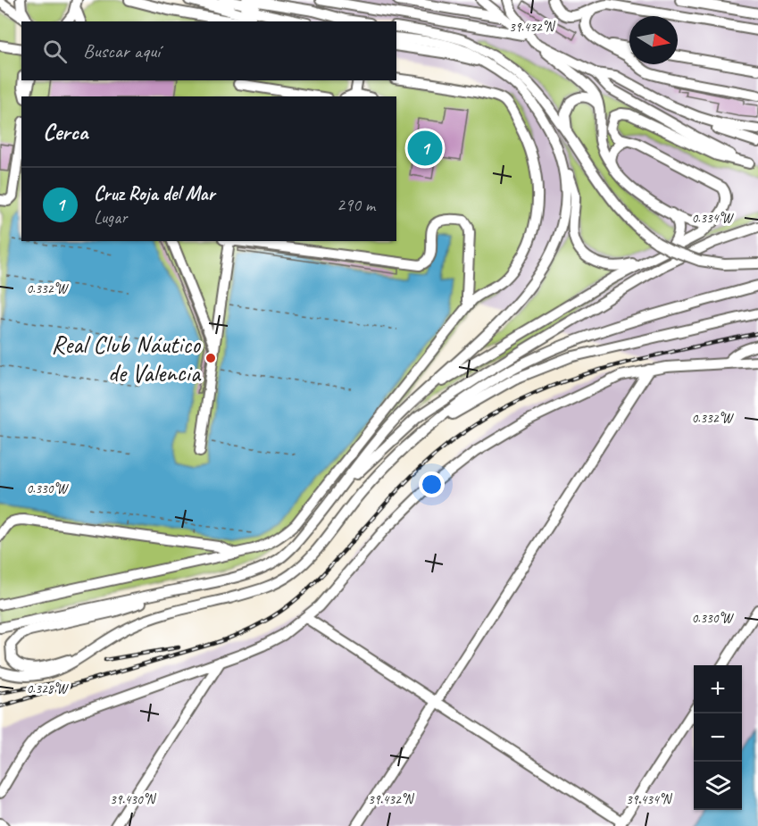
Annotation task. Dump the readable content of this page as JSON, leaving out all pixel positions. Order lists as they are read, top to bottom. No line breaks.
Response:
{"places":["Real Club Náutico de Valencia"],"north":"right","page":{"search":"Buscar aquí","heading":"Cerca","pins":"1","list":[{"mark":"1","name":"Cruz Roja del Mar","note":"Lugar","value":"290 m"}],"map_buttons":["+","−"]},"coordinates":["39.432°N","0.334°W","0.332°W","0.330°W","0.328°W","39.430°N","39.434°N"]}
